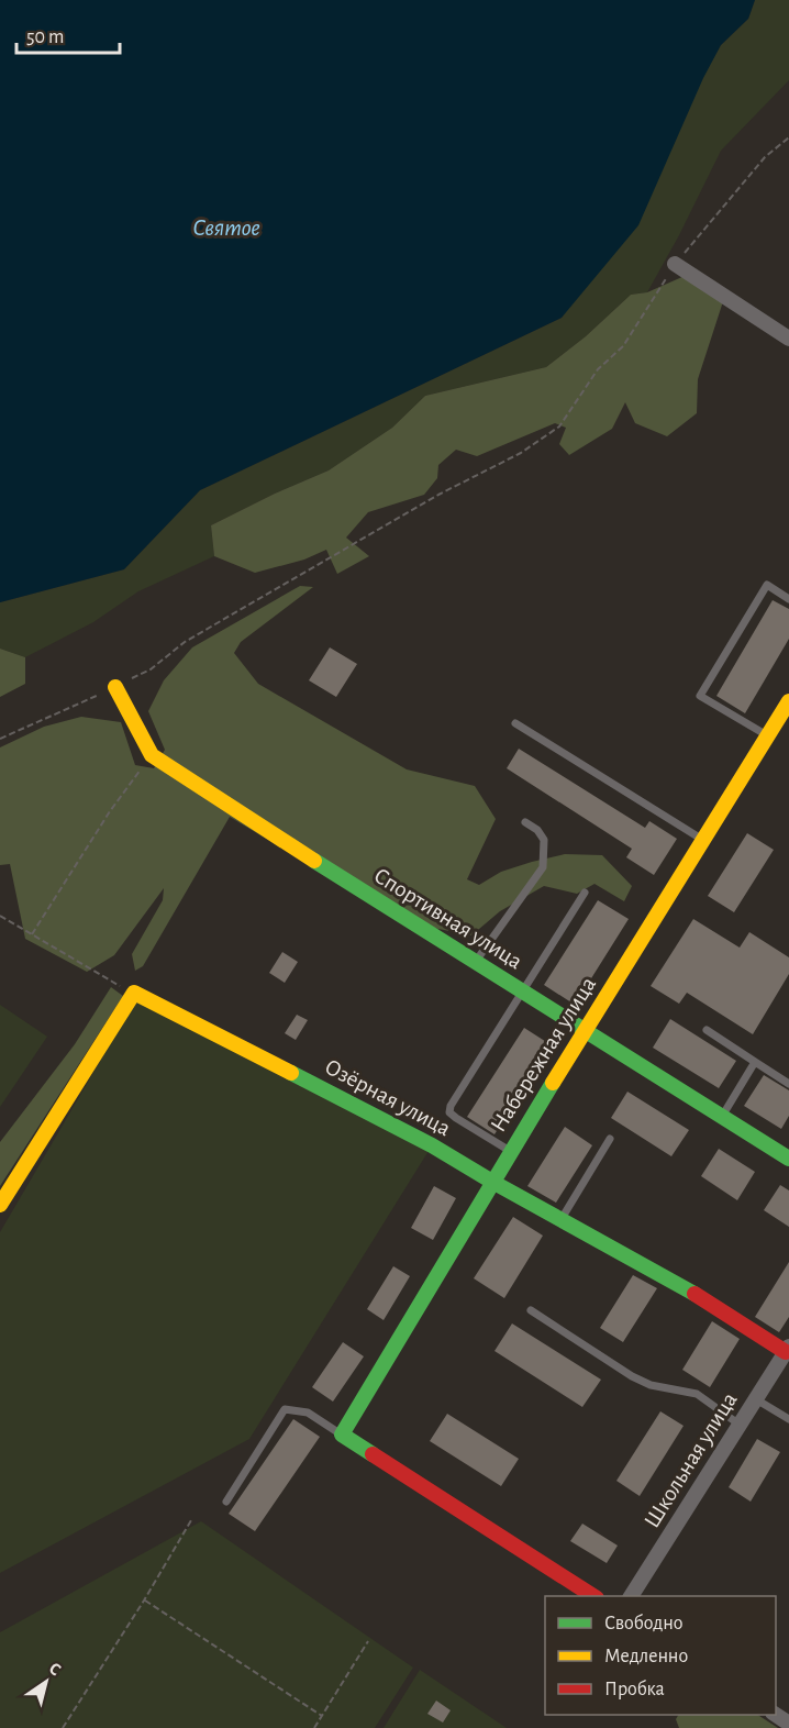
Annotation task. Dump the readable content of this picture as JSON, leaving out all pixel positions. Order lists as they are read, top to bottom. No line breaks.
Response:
{"streets":{"street":["Спортивная улица","Набережная улица","Озёрная улица","Школьная улица"]},"crossings":[["Спортивная улица","Набережная улица"],["Набережная улица","Озёрная улица"],["Озёрная улица","Школьная улица"]],"water":["Святое"],"legend":["Свободно","Медленно","Пробка"],"scale_bar":"50 m","north":"top right"}
